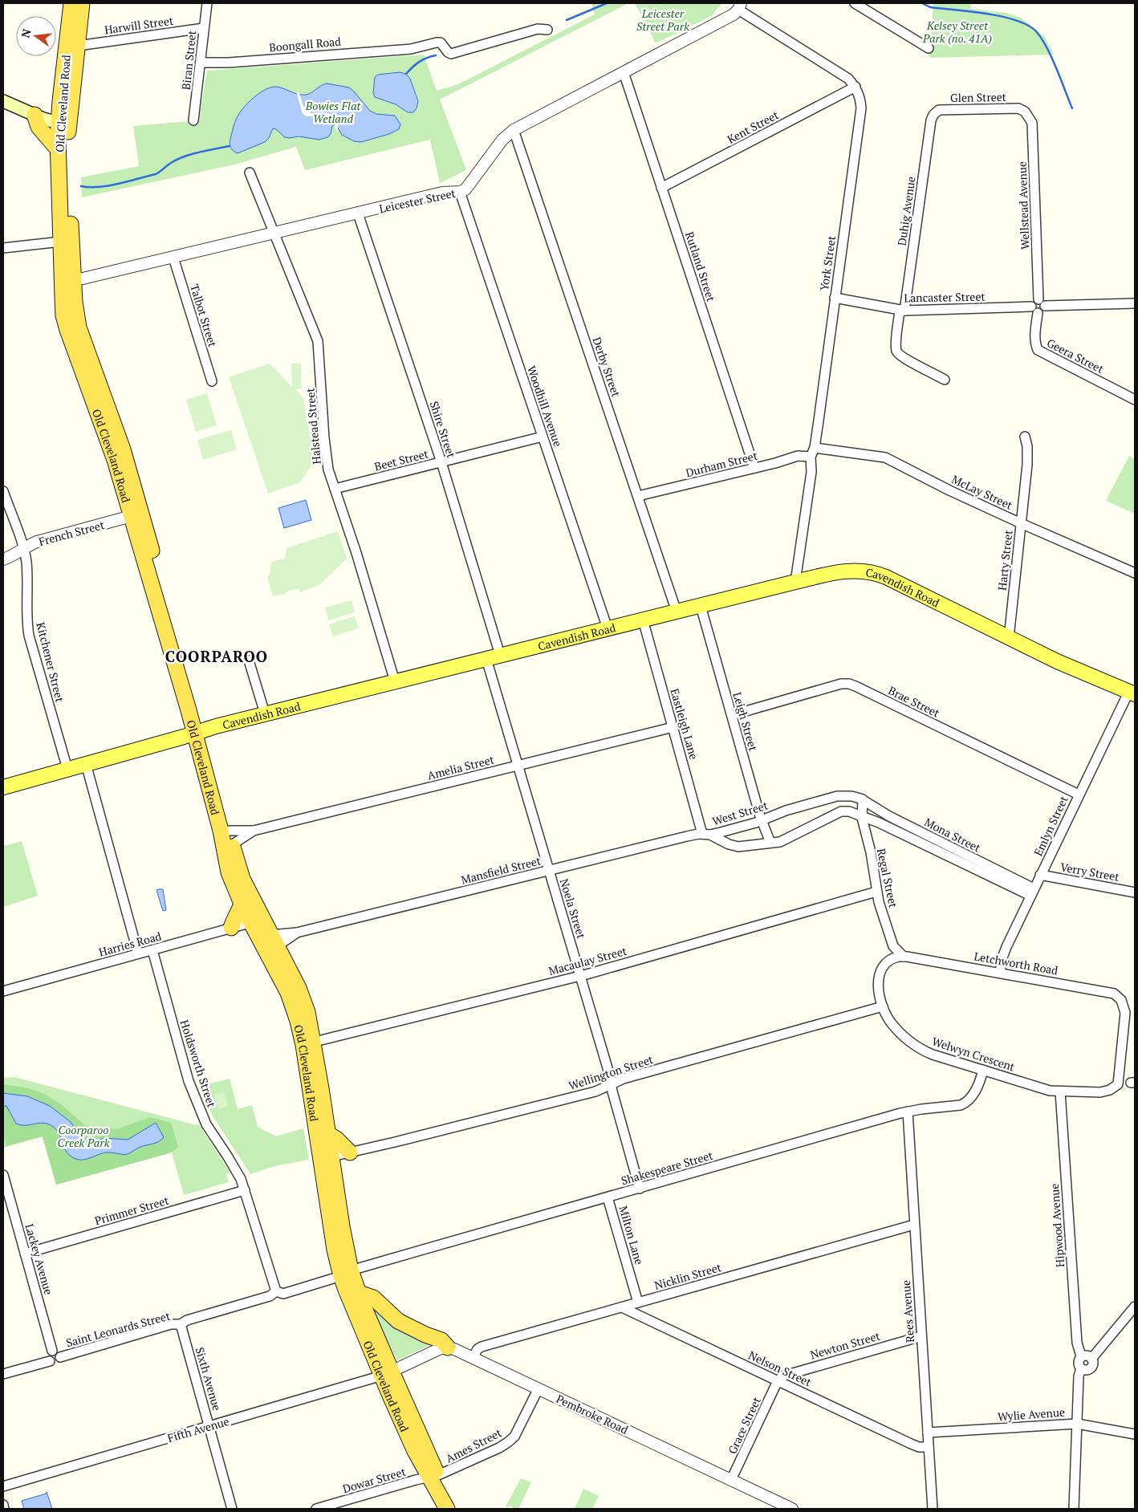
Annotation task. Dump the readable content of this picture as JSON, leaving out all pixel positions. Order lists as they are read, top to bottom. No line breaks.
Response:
{"streets":{"highway":["Old Cleveland Road"],"main road":["Cavendish Road"],"street":["Harwill Street","Boongall Road","Biran Street","Glen Street","Kent Street","Leicester Street","Wellstead Avenue","Duhig Avenue","York Street","Rutland Street","Lancaster Street","Talbot Street","Geera Street","Derby Street","Woodhill Avenue","Halstead Street","Shire Street","Beet Street","Durham Street","McLay Street","French Street","Harty Street","Kitchener Street","Brae Street","Leigh Street","Eastleigh Lane","Amelia Street","West Street","Emlyn Street","Mona Street","Mansfield Street","Verry Street","Regal Street","Noela Street","Harries Road","Macaulay Street","Letchworth Road","Welwyn Crescent","Holdsworth Street","Wellington Street","Shakespeare Street","Primmer Street","Hipwood Avenue","Milton Lane","Lackey Avenue","Nicklin Street","Rees Avenue","Saint Leonards Street","Newton Street","Nelson Street","Sixth Avenue","Pembroke Road","Wylie Avenue","Grace Street","Fifth Avenue","Ames Street","Dowar Street"]},"crossings":[["Harwill Street","Biran Street"],["Harwill Street","Old Cleveland Road"],["Boongall Road","Biran Street"],["Glen Street","Wellstead Avenue"],["Glen Street","Duhig Avenue"],["Old Cleveland Road","Leicester Street"],["Old Cleveland Road","French Street"],["Old Cleveland Road","Cavendish Road"],["Old Cleveland Road","Amelia Street"],["Old Cleveland Road","Mansfield Street"],["Old Cleveland Road","Harries Road"],["Old Cleveland Road","Macaulay Street"],["Old Cleveland Road","Wellington Street"],["Old Cleveland Road","Shakespeare Street"],["Old Cleveland Road","Saint Leonards Street"],["Old Cleveland Road","Fifth Avenue"],["Old Cleveland Road","Ames Street"],["Old Cleveland Road","Dowar Street"],["Kent Street","York Street"],["Kent Street","Rutland Street"],["Leicester Street","Rutland Street"],["Leicester Street","Talbot Street"],["Leicester Street","Derby Street"],["Leicester Street","Woodhill Avenue"],["Leicester Street","Halstead Street"],["Leicester Street","Shire Street"],["Duhig Avenue","Lancaster Street"],["York Street","Lancaster Street"],["York Street","Durham Street"],["York Street","McLay Street"],["York Street","Cavendish Road"],["Rutland Street","Durham Street"],["Lancaster Street","Geera Street"],["Derby Street","Durham Street"],["Derby Street","Cavendish Road"],["Woodhill Avenue","Beet Street"],["Woodhill Avenue","Cavendish Road"],["Halstead Street","Beet Street"],["Halstead Street","Cavendish Road"],["Shire Street","Beet Street"],["Shire Street","Cavendish Road"],["McLay Street","Harty Street"],["French Street","Kitchener Street"],["Harty Street","Cavendish Road"],["Cavendish Road","Kitchener Street"],["Cavendish Road","Leigh Street"],["Cavendish Road","Eastleigh Lane"],["Cavendish Road","Emlyn Street"],["Cavendish Road","Noela Street"],["Brae Street","Leigh Street"],["Brae Street","Emlyn Street"],["Leigh Street","West Street"],["Eastleigh Lane","Amelia Street"],["Eastleigh Lane","West Street"],["Eastleigh Lane","Mansfield Street"],["Amelia Street","Noela Street"],["West Street","Mona Street"],["West Street","Mansfield Street"],["West Street","Regal Street"],["Emlyn Street","Mona Street"],["Emlyn Street","Verry Street"],["Emlyn Street","Letchworth Road"],["Mona Street","Regal Street"],["Mansfield Street","Noela Street"],["Regal Street","Macaulay Street"],["Regal Street","Letchworth Road"],["Regal Street","Welwyn Crescent"],["Noela Street","Macaulay Street"],["Noela Street","Wellington Street"],["Noela Street","Shakespeare Street"],["Harries Road","Holdsworth Street"],["Letchworth Road","Welwyn Crescent"],["Welwyn Crescent","Wellington Street"],["Welwyn Crescent","Shakespeare Street"],["Welwyn Crescent","Hipwood Avenue"],["Holdsworth Street","Primmer Street"],["Holdsworth Street","Saint Leonards Street"],["Shakespeare Street","Milton Lane"],["Shakespeare Street","Rees Avenue"],["Shakespeare Street","Saint Leonards Street"],["Primmer Street","Lackey Avenue"],["Milton Lane","Nicklin Street"],["Lackey Avenue","Saint Leonards Street"],["Nicklin Street","Rees Avenue"],["Nicklin Street","Nelson Street"],["Nicklin Street","Pembroke Road"],["Rees Avenue","Newton Street"],["Rees Avenue","Nelson Street"],["Rees Avenue","Wylie Avenue"],["Saint Leonards Street","Sixth Avenue"],["Newton Street","Nelson Street"],["Newton Street","Grace Street"],["Nelson Street","Grace Street"],["Sixth Avenue","Fifth Avenue"],["Pembroke Road","Grace Street"],["Pembroke Road","Ames Street"],["Ames Street","Dowar Street"]],"districts":["COORPAROO"],"parks":["Leicester Street Park","Kelsey Street Park (no. 41A)","Bowies Flat Wetland","Coorparoo Creek Park"],"north":"left"}
